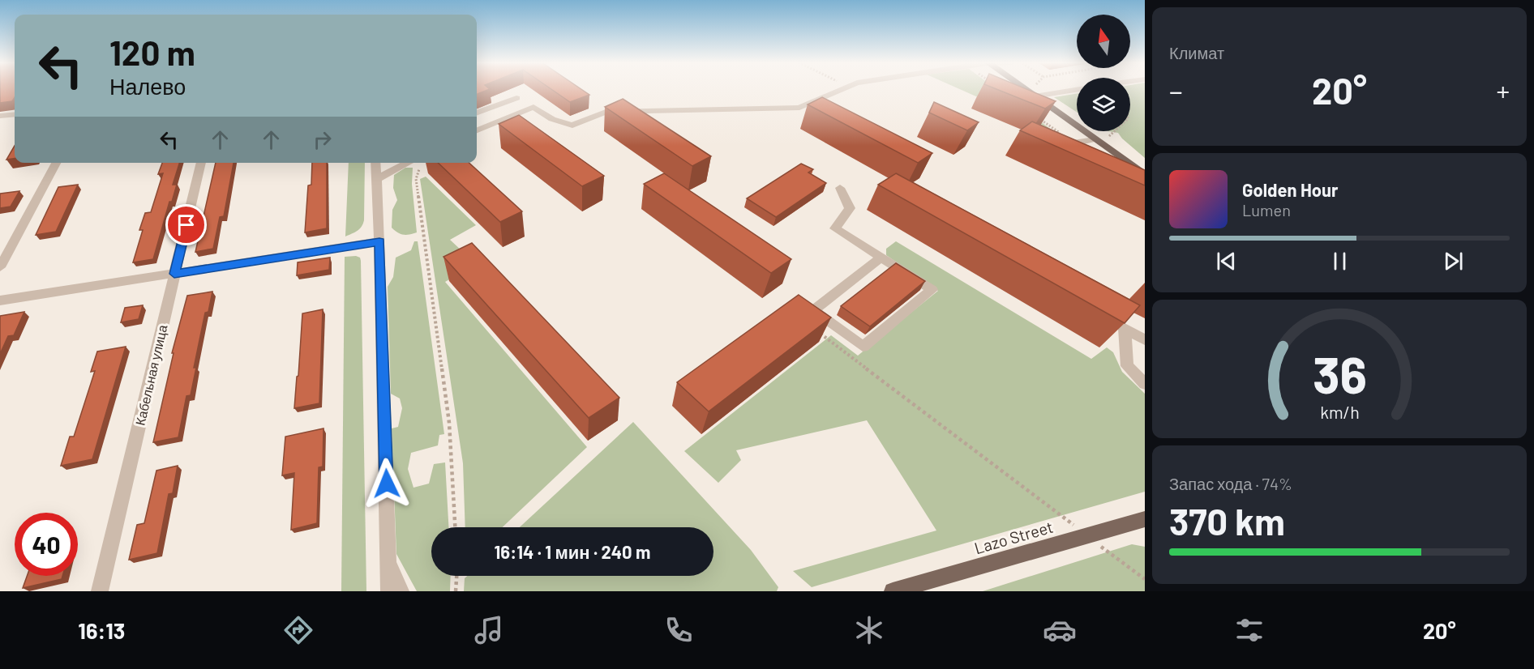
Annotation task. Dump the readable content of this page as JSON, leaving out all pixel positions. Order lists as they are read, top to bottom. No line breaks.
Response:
{"streets":{"main road":["Lazo Street"],"street":["Кабельная улица"]},"north":"top","page":{"tile":["Климат",["Запас хода · 74%","370 km"]],"turn":["120 m","Налево"],"heat":["−","20°","+"],"song":["Golden Hour","Lumen"],"limit":"40","trip":"16:14 · 1 мин · 240 m","tabs":["16:13","20°"],"gauge":["36","km/h"]}}
